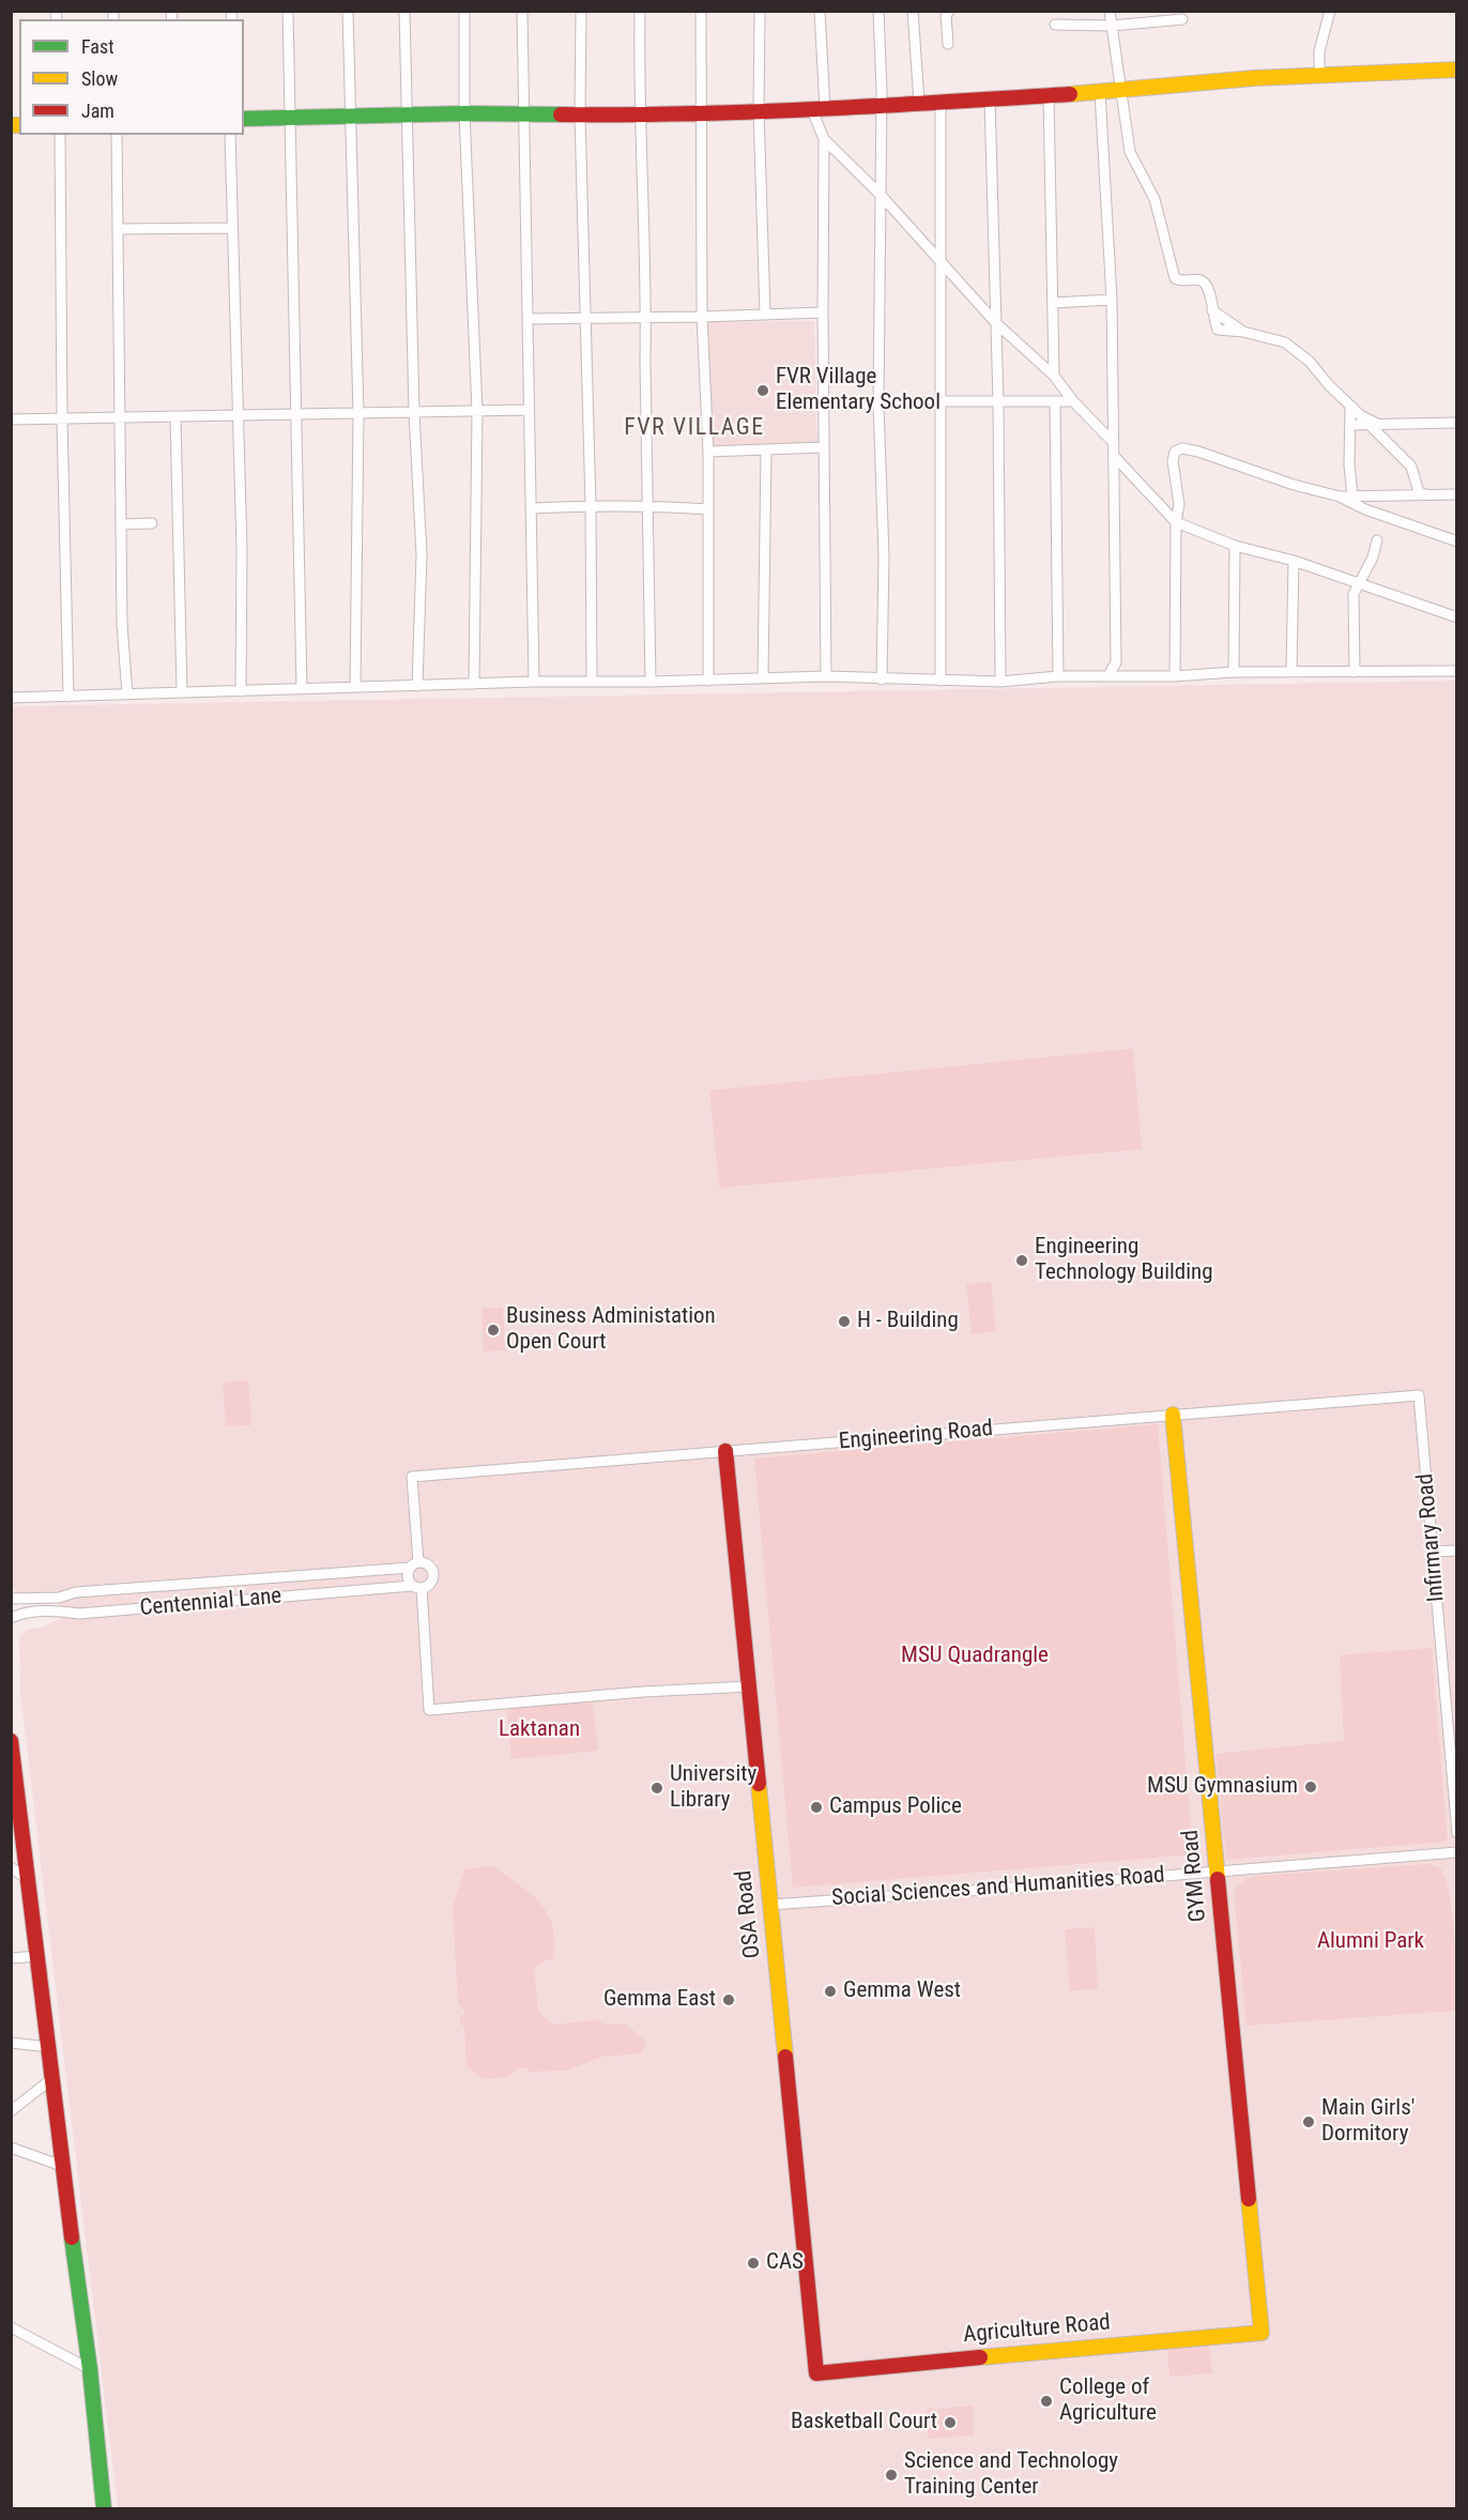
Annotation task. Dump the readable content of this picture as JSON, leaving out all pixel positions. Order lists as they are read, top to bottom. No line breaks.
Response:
{"streets":{"street":["Engineering Road","Infirmary Road","Centennial Lane","GYM Road","Social Sciences and Humanities Road","OSA Road","Agriculture Road"]},"crossings":[["Engineering Road","Infirmary Road"],["Engineering Road","Centennial Lane"],["Engineering Road","GYM Road"],["Engineering Road","OSA Road"],["GYM Road","Social Sciences and Humanities Road"],["GYM Road","Agriculture Road"],["Social Sciences and Humanities Road","OSA Road"],["OSA Road","Agriculture Road"]],"districts":["FVR VILLAGE"],"parks":["MSU Quadrangle","Laktanan","Alumni Park"],"places":["FVR Village Elementary School","Engineering Technology Building","H - Building","Business Administation Open Court","MSU Gymnasium","University Library","Campus Police","Gemma West","Gemma East","Main Girls' Dormitory","CAS","College of Agriculture","Basketball Court","Science and Technology Training Center"],"legend":["Fast","Slow","Jam"]}
